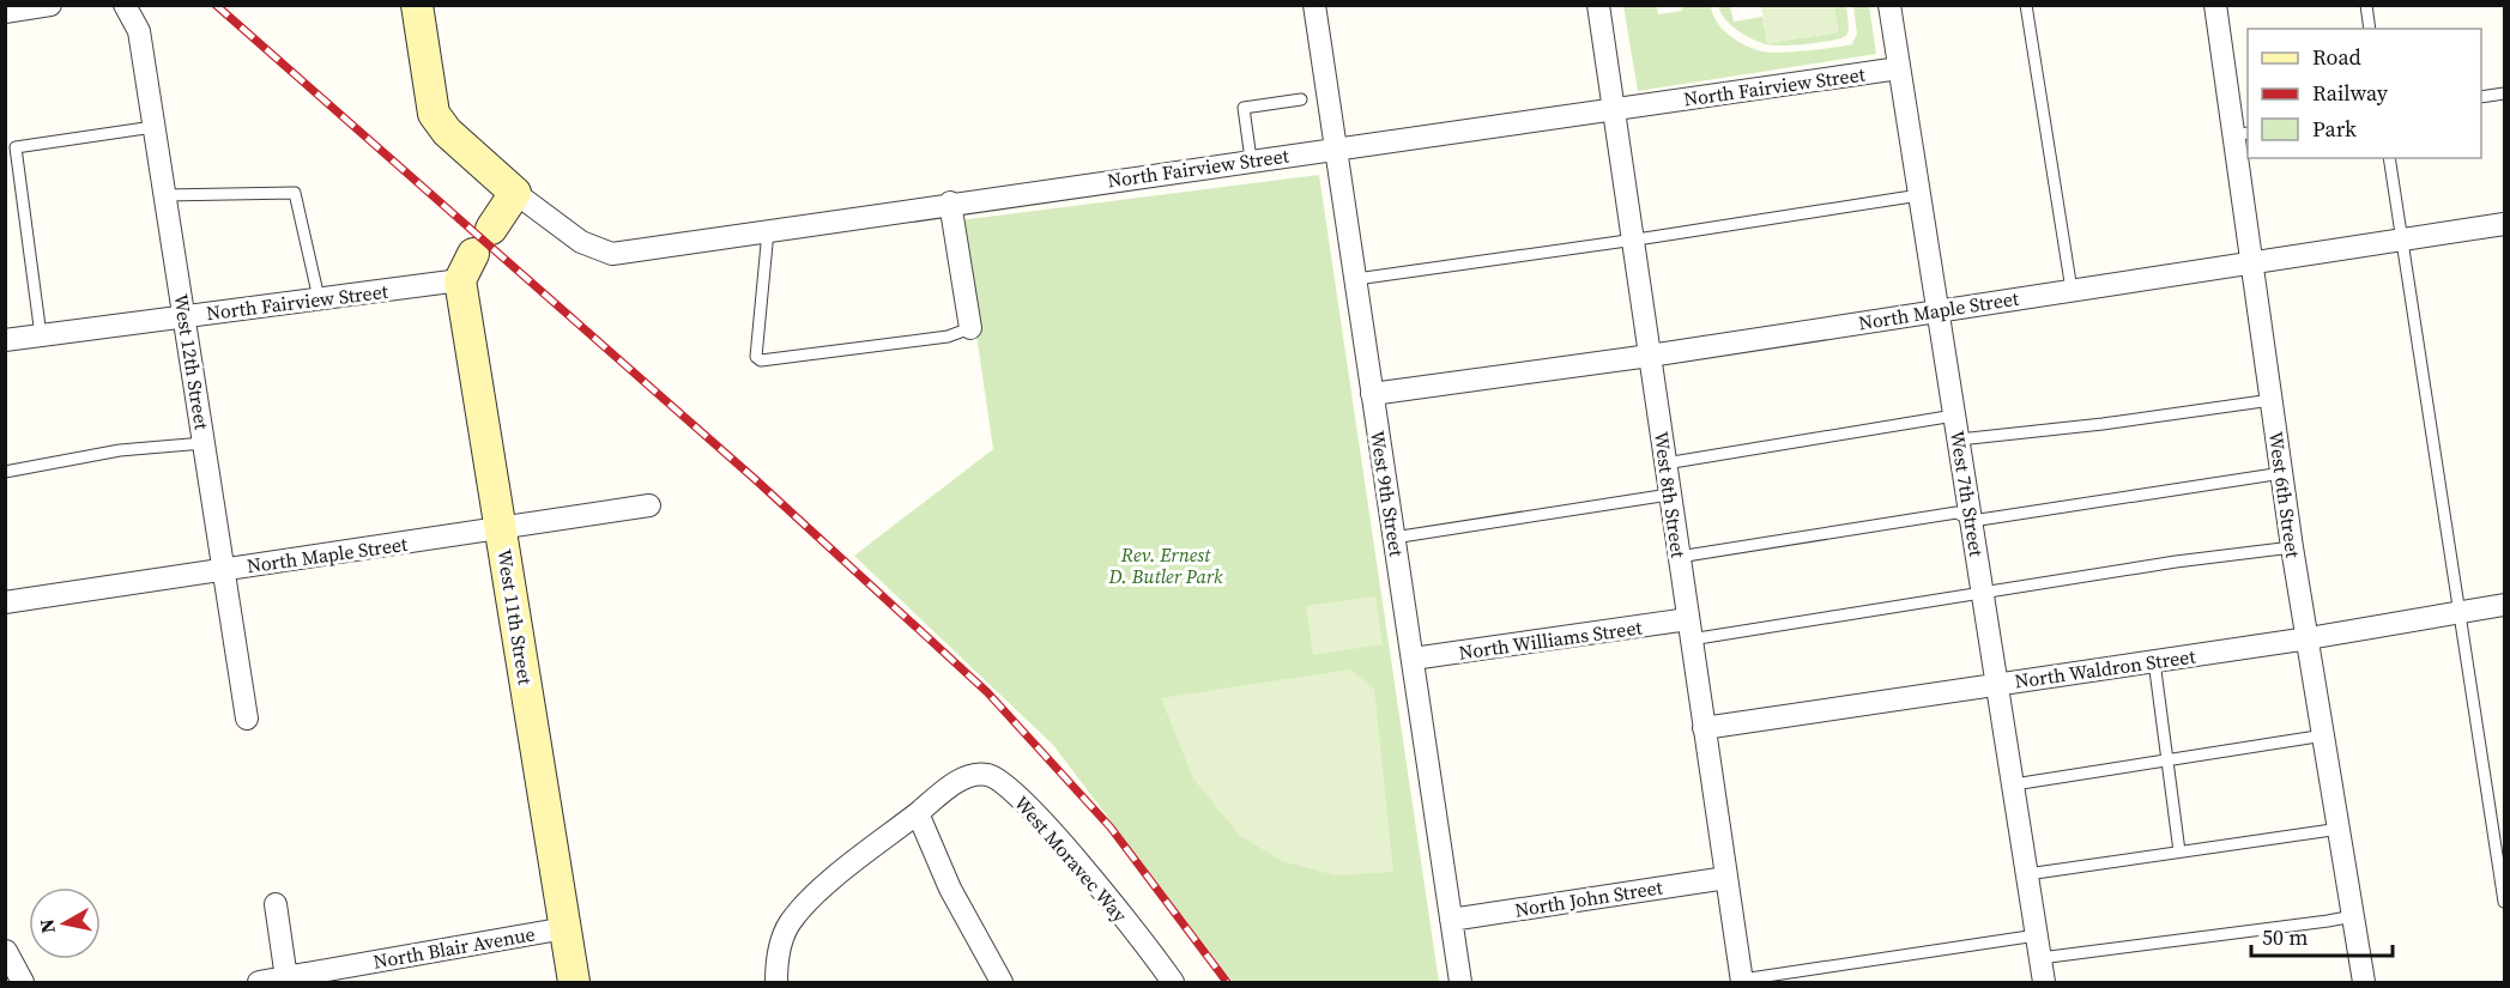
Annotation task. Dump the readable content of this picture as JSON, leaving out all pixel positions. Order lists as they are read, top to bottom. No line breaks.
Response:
{"streets":{"street":["North Fairview Street","North Maple Street","West 12th Street","West 9th Street","West 7th Street","West 8th Street","West 6th Street","West 11th Street","North Williams Street","North Waldron Street","West Moravec Way","North John Street","North Blair Avenue"]},"crossings":[["North Fairview Street","West 12th Street"],["North Fairview Street","West 9th Street"],["North Fairview Street","West 7th Street"],["North Fairview Street","West 8th Street"],["North Fairview Street","West 11th Street"],["North Maple Street","West 12th Street"],["North Maple Street","West 9th Street"],["North Maple Street","West 7th Street"],["North Maple Street","West 8th Street"],["North Maple Street","West 6th Street"],["North Maple Street","West 11th Street"],["West 9th Street","North Williams Street"],["West 9th Street","North John Street"],["West 7th Street","North Waldron Street"],["West 8th Street","North Williams Street"],["West 8th Street","North Waldron Street"],["West 8th Street","North John Street"],["West 6th Street","North Waldron Street"],["West 11th Street","North Blair Avenue"]],"parks":["Rev. Ernest D. Butler Park"],"legend":["Road","Railway","Park"],"scale_bar":"50 m","north":"left"}
